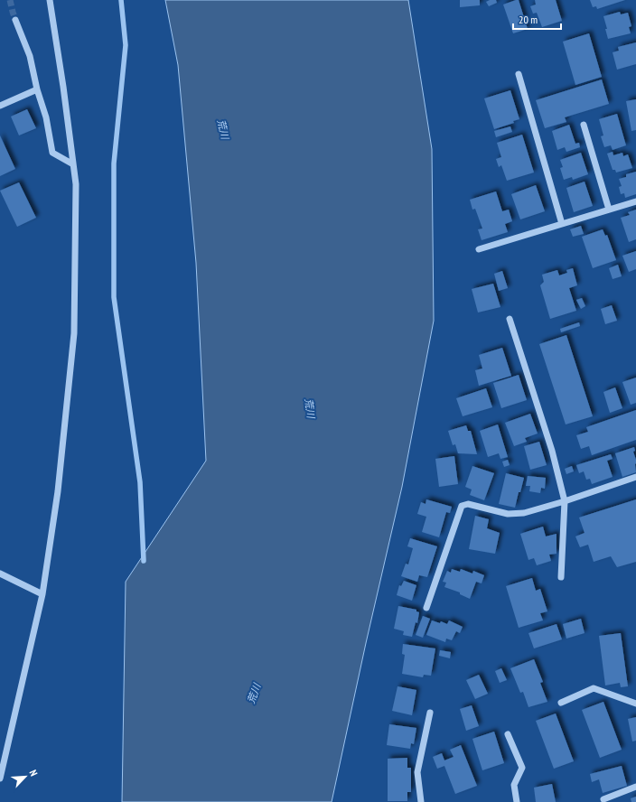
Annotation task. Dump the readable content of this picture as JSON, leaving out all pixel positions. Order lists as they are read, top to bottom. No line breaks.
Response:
{"water":["荒川"],"scale_bar":"20 m","north":"top right"}
